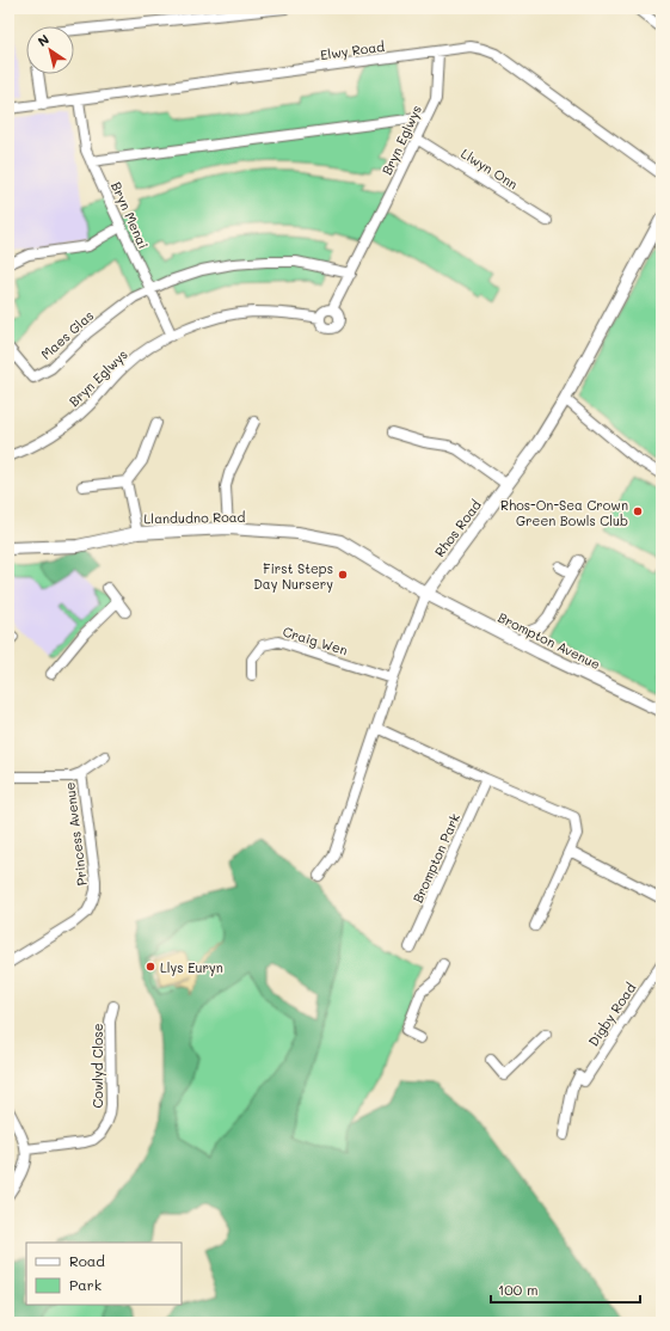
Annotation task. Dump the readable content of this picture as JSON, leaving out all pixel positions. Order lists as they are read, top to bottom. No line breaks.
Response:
{"streets":{"main road":["Llandudno Road","Rhos Road","Brompton Avenue"],"street":["Elwy Road","Bryn Eglwys","Llwyn Onn","Bryn Menai","Maes Glas","Craig Wen","Princess Avenue","Brompton Park","Digby Road","Cowlyd Close"]},"crossings":[["Elwy Road","Bryn Eglwys"],["Elwy Road","Bryn Menai"],["Bryn Eglwys","Llwyn Onn"],["Bryn Eglwys","Bryn Menai"],["Bryn Menai","Maes Glas"],["Llandudno Road","Rhos Road"],["Llandudno Road","Brompton Avenue"],["Rhos Road","Craig Wen"],["Rhos Road","Brompton Avenue"]],"places":["Rhos-On-Sea Crown Green Bowls Club","First Steps Day Nursery","Llys Euryn"],"legend":["Road","Park"],"scale_bar":"100 m","north":"top left"}
